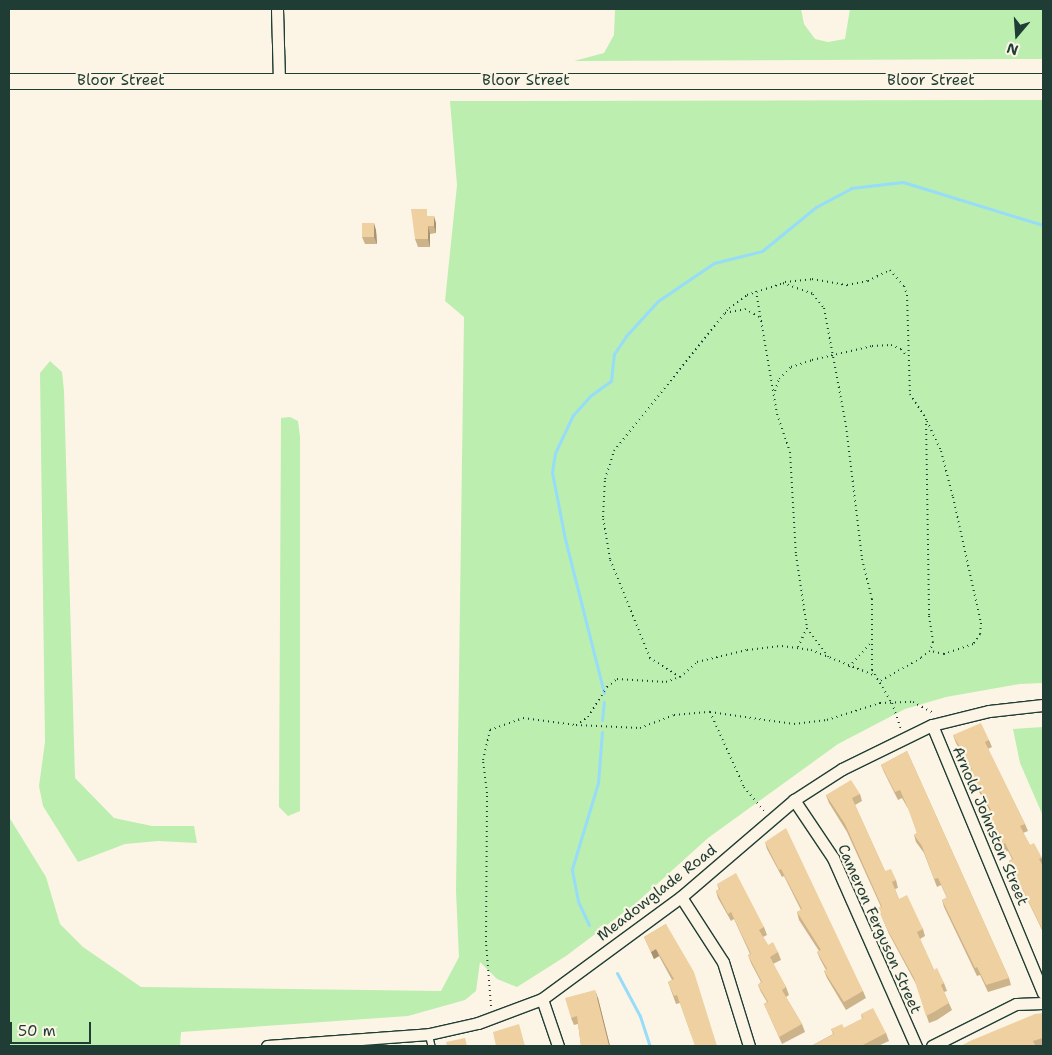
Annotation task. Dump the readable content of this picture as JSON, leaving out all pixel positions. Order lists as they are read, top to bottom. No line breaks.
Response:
{"streets":{"main road":["Bloor Street"],"street":["Arnold Johnston Street","Meadowglade Road","Cameron Ferguson Street"]},"crossings":[["Arnold Johnston Street","Meadowglade Road"],["Meadowglade Road","Cameron Ferguson Street"]],"scale_bar":"50 m","north":"bottom"}
